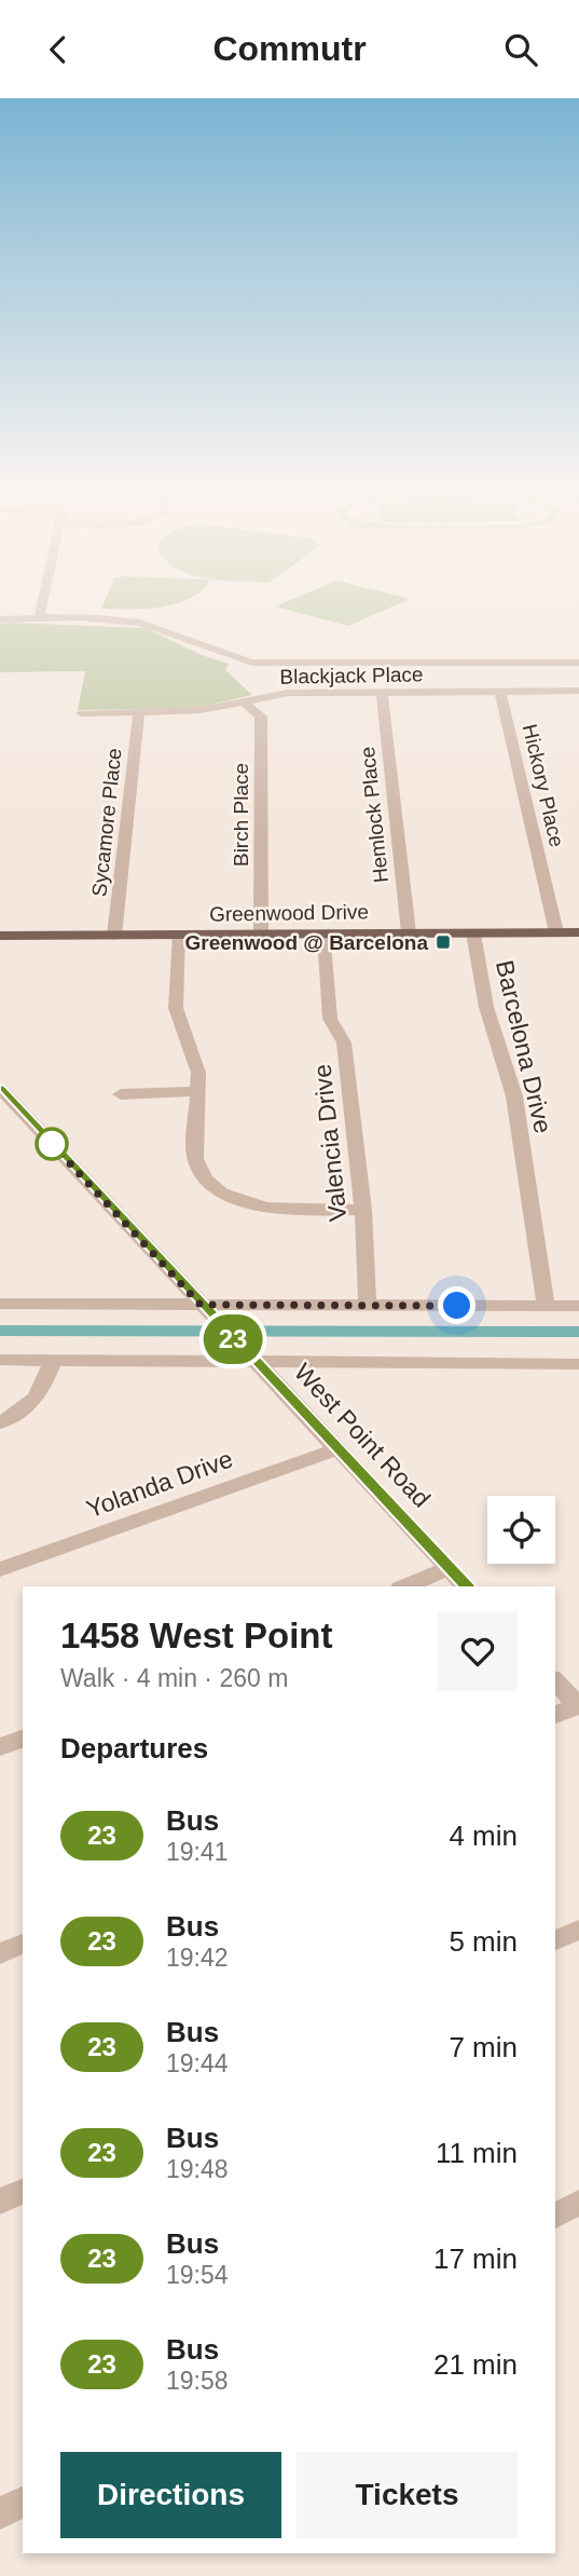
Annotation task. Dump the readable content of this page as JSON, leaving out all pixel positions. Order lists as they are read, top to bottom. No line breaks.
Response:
{"streets":{"main road":["Greenwood Drive"],"street":["Blackjack Place","Hickory Place","Birch Place","Hemlock Place","Sycamore Place","Barcelona Drive","Valencia Drive","West Point Road","Yolanda Drive"]},"crossings":[["Blackjack Place","Hickory Place"],["Blackjack Place","Birch Place"],["Blackjack Place","Hemlock Place"],["Blackjack Place","Sycamore Place"],["Hickory Place","Greenwood Drive"],["Birch Place","Greenwood Drive"],["Hemlock Place","Greenwood Drive"],["Sycamore Place","Greenwood Drive"],["Greenwood Drive","Barcelona Drive"],["Greenwood Drive","Valencia Drive"],["West Point Road","Yolanda Drive"]],"places":{"transit":["Greenwood @ Barcelona"]},"lines":["bus line 23"],"page":{"header":"Commutr","on_map":"23","heading":[["1458 West Point","Walk · 4 min · 260 m"],"Departures"],"list":[{"mark":"23","name":"Bus","note":"19:41","value":"4 min"},{"mark":"23","name":"Bus","note":"19:42","value":"5 min"},{"mark":"23","name":"Bus","note":"19:44","value":"7 min"},{"mark":"23","name":"Bus","note":"19:48","value":"11 min"},{"mark":"23","name":"Bus","note":"19:54","value":"17 min"},{"mark":"23","name":"Bus","note":"19:58","value":"21 min"}],"buttons":["Directions","Tickets"]}}
